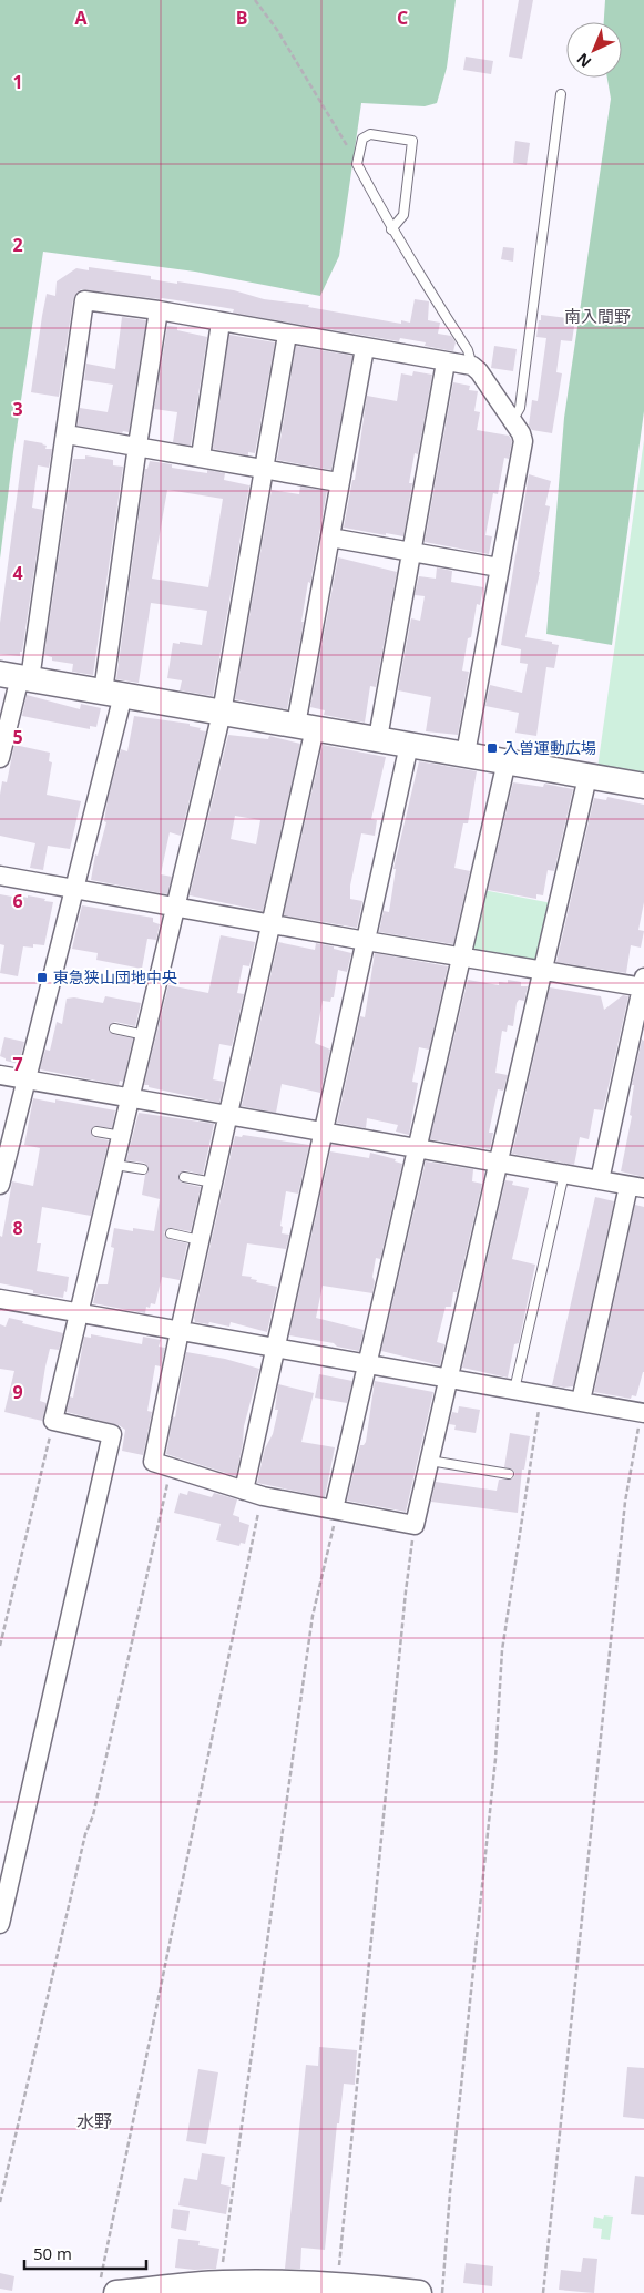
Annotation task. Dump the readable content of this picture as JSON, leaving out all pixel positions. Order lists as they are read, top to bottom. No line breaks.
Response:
{"districts":["南入間野","水野"],"places":{"transit":["入曽運動広場","東急狭山団地中央"]},"scale_bar":"50 m","north":"bottom left","grid":{"columns":["A","B","C"],"rows":["1","2","3","4","5","6","7","8","9"]}}
